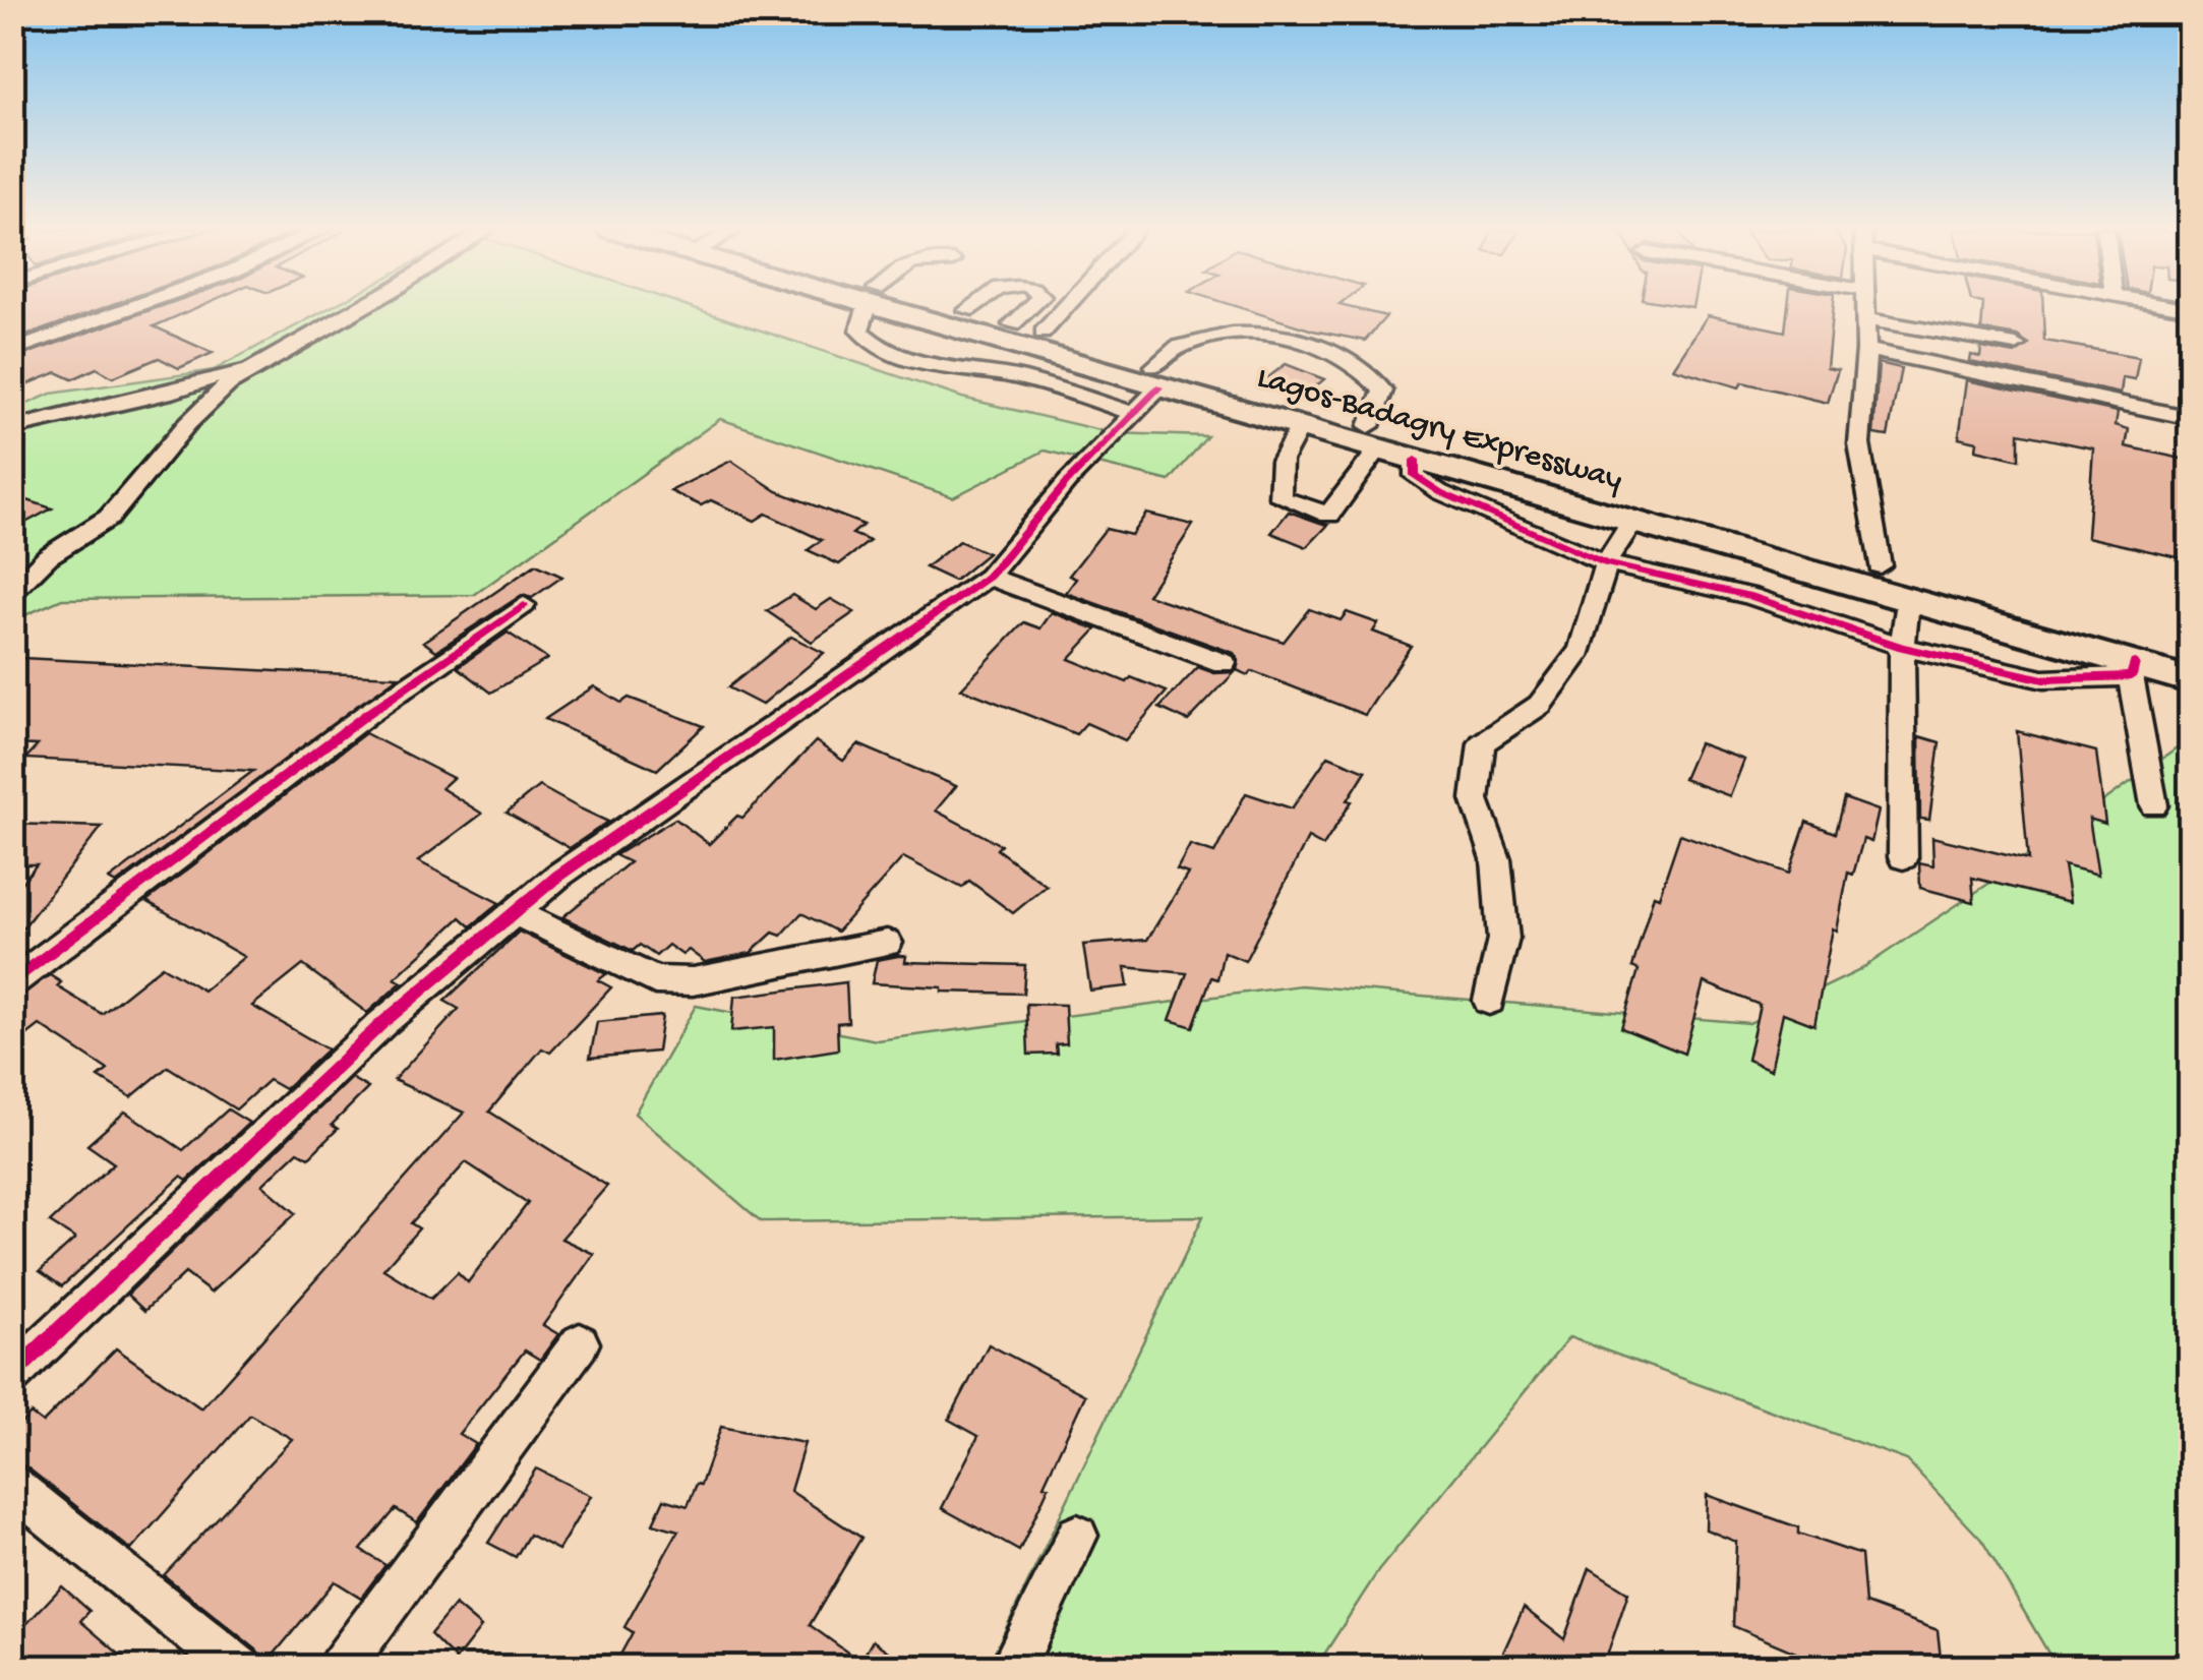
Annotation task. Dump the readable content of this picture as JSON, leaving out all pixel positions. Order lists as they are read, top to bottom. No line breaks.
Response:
{"streets":{"highway":["Lagos-Badagry Expressway"]}}
